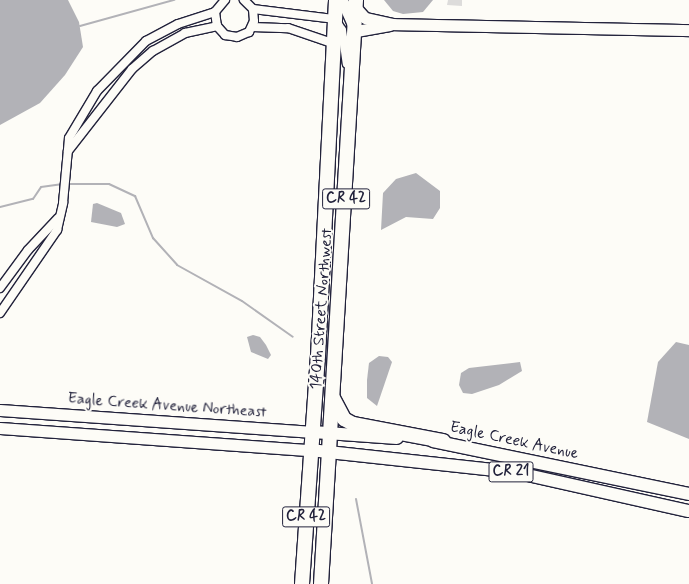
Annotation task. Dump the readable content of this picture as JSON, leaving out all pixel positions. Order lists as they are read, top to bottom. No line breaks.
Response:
{"streets":{"highway":["CR 42","140th Street Northwest"],"main road":["Eagle Creek Avenue Northeast","Eagle Creek Avenue","CR 21"]},"crossings":[["CR 42","140th Street Northwest"],["CR 42","Eagle Creek Avenue Northeast"],["CR 42","Eagle Creek Avenue"],["140th Street Northwest","Eagle Creek Avenue Northeast"],["140th Street Northwest","Eagle Creek Avenue"],["Eagle Creek Avenue Northeast","Eagle Creek Avenue"]]}
